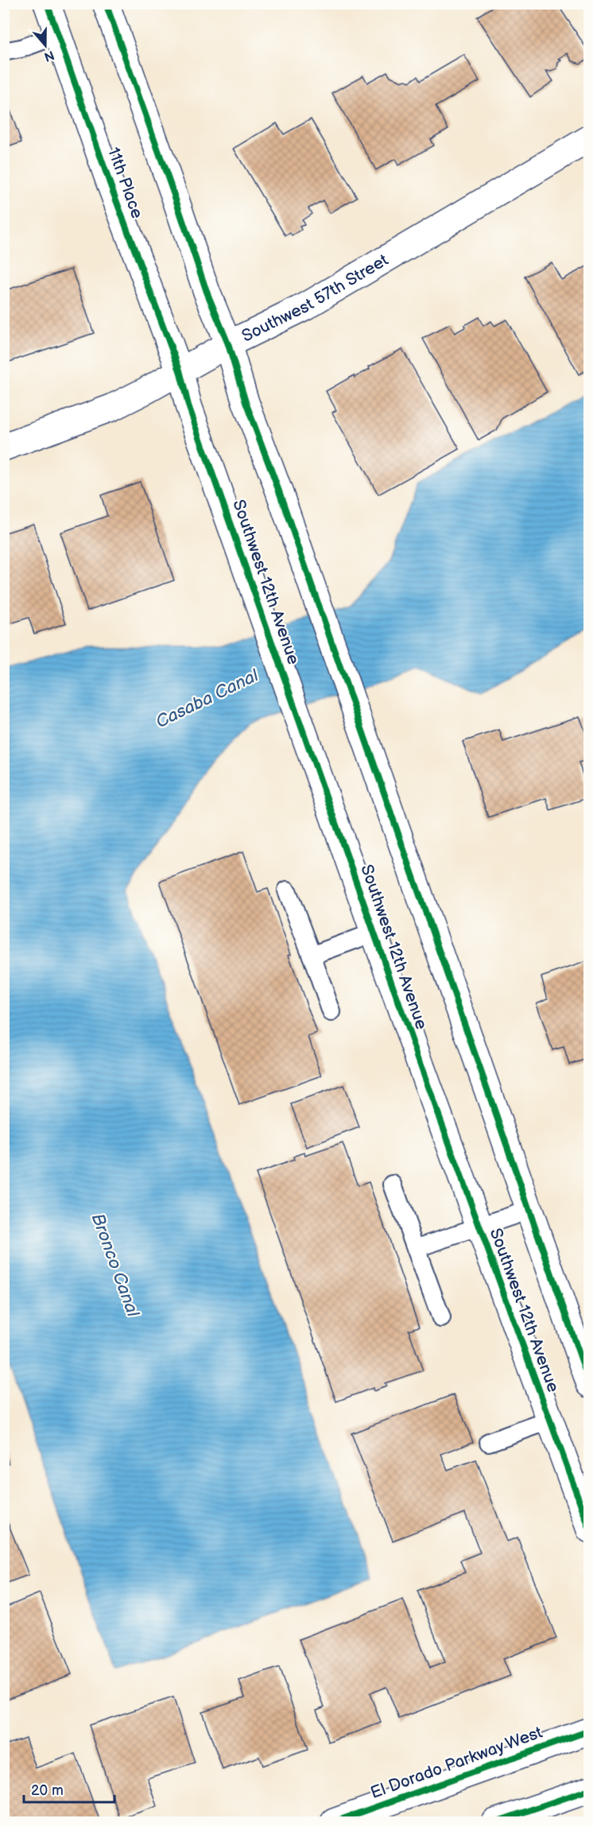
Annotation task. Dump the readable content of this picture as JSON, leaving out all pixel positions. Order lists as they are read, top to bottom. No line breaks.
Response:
{"streets":{"street":["11th Place","Southwest 57th Street","Southwest 12th Avenue","El Dorado Parkway West"]},"crossings":[["11th Place","Southwest 57th Street"],["11th Place","Southwest 12th Avenue"],["Southwest 57th Street","Southwest 12th Avenue"]],"water":["Casaba Canal","Bronco Canal"],"scale_bar":"20 m","north":"bottom"}
